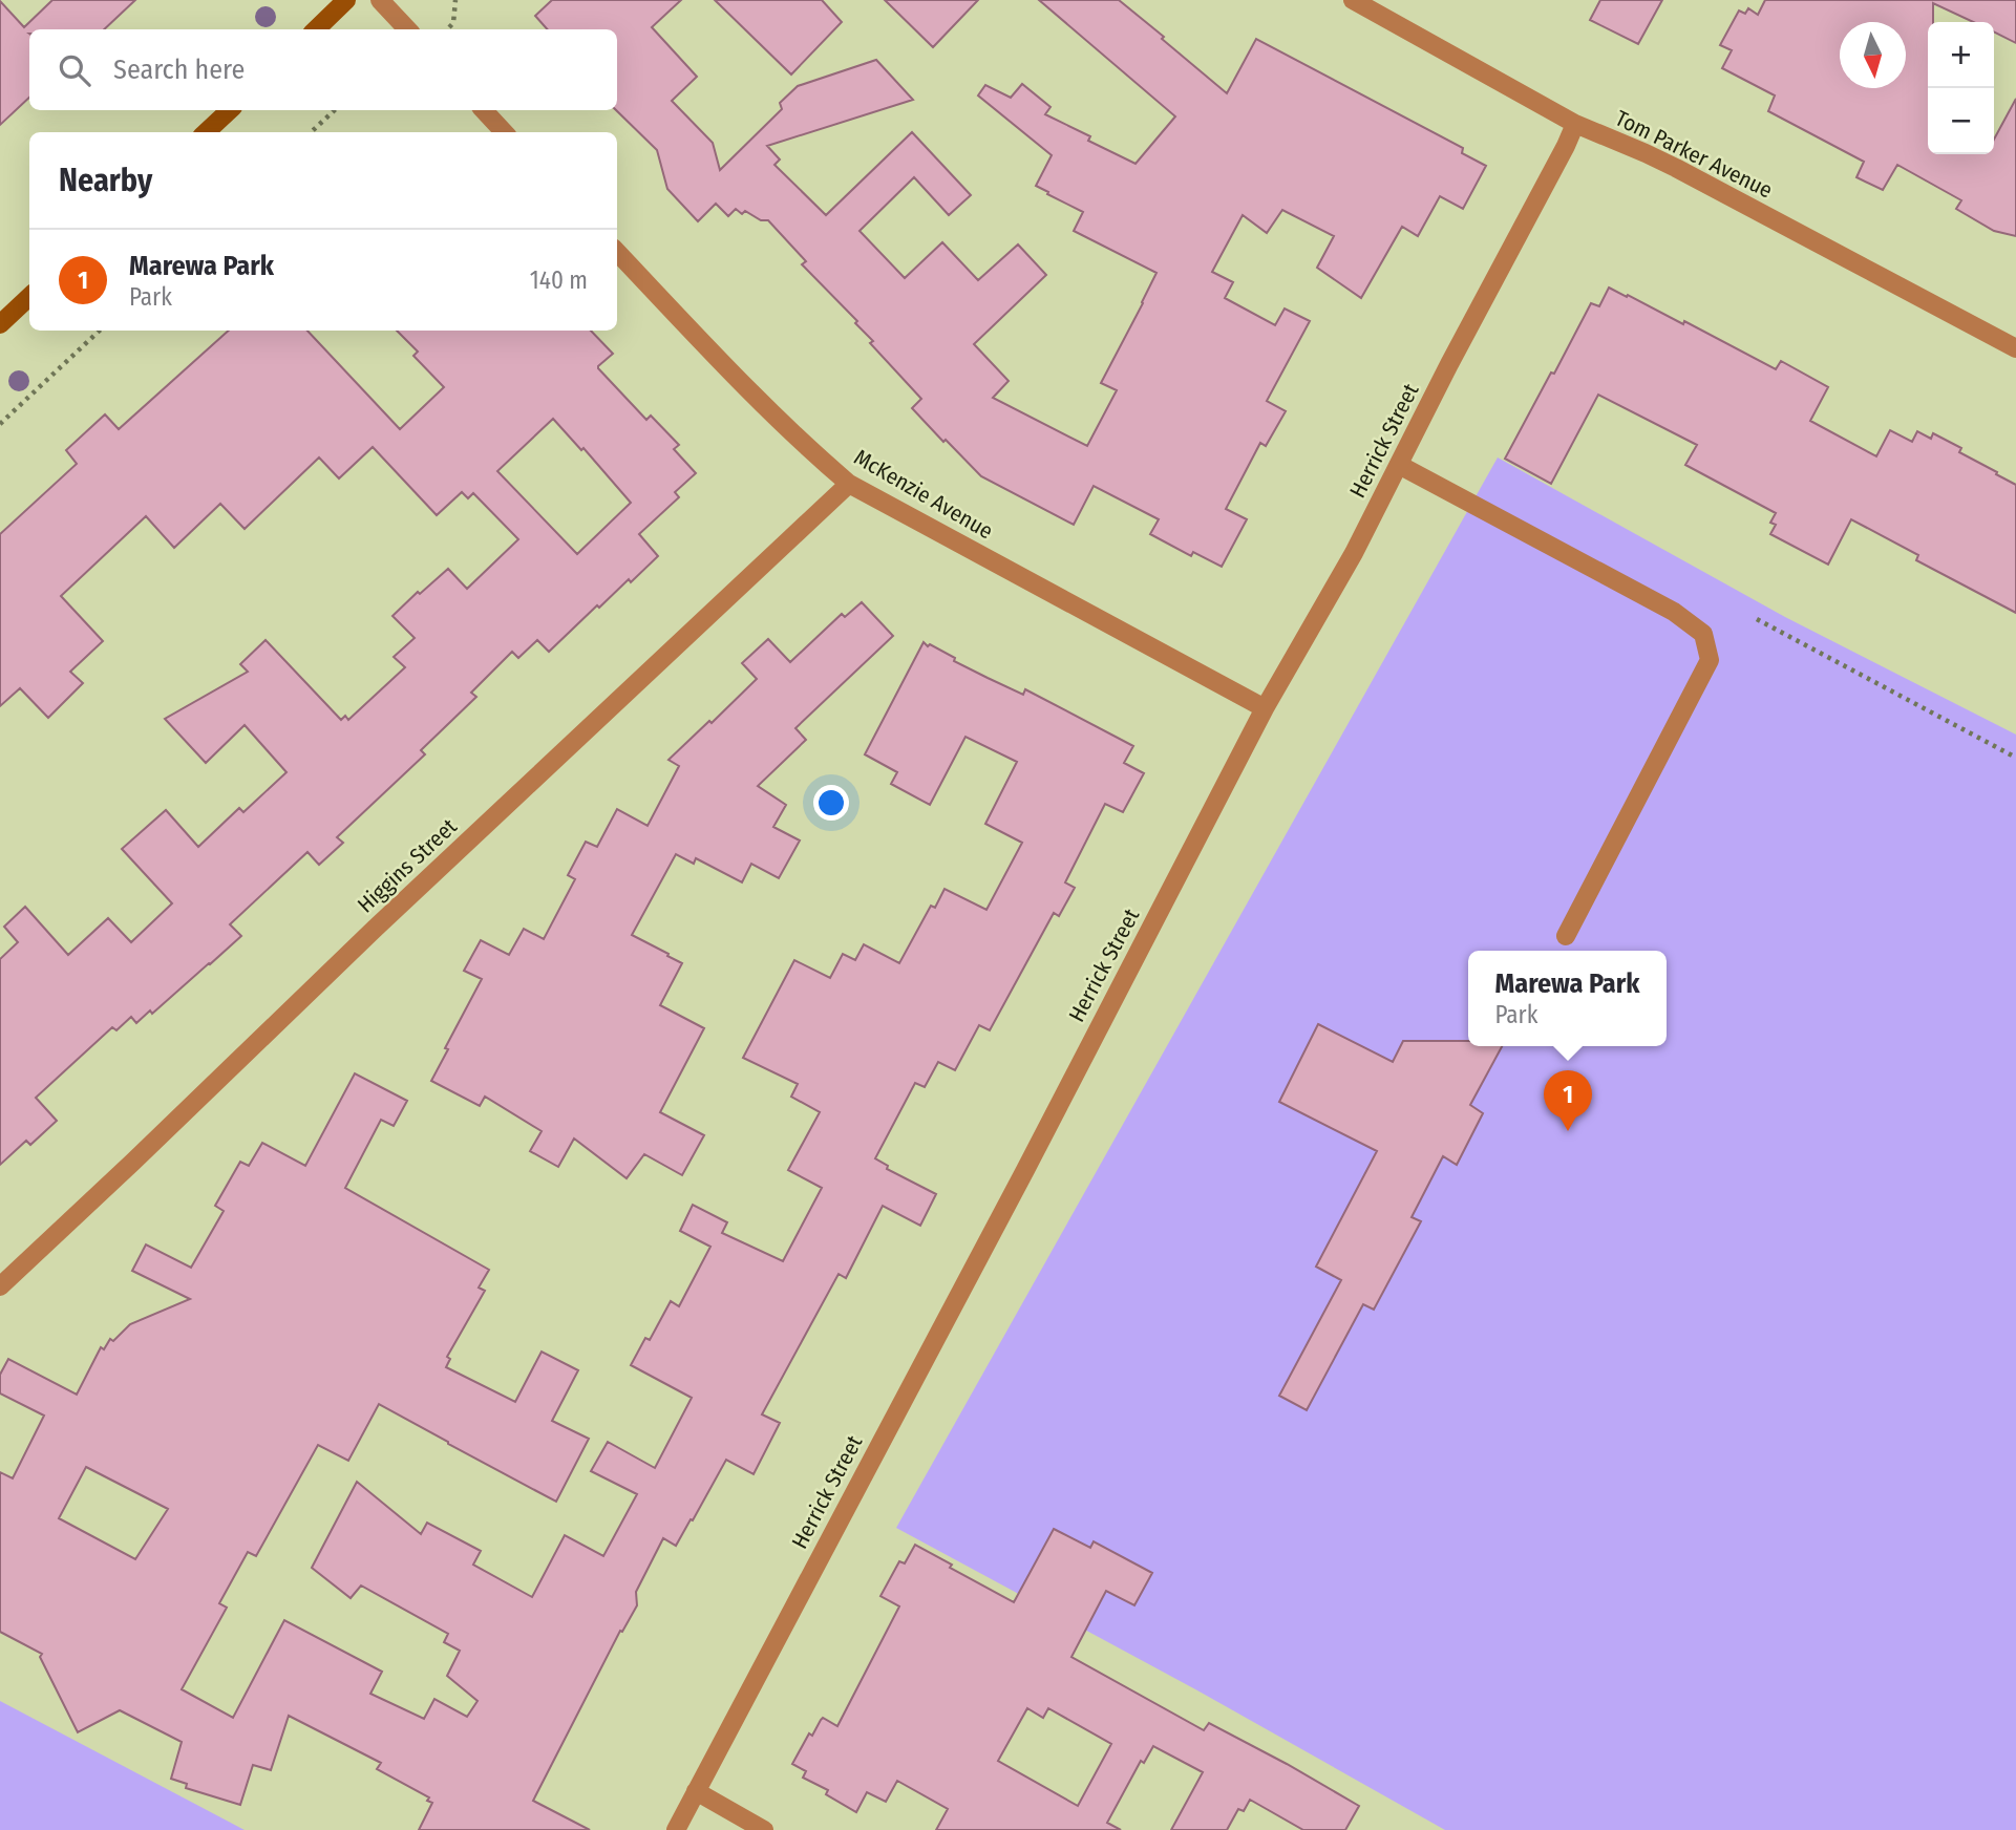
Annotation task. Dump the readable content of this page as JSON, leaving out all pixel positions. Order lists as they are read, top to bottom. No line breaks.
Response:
{"streets":{"street":["Tom Parker Avenue","Herrick Street","McKenzie Avenue","Higgins Street"]},"crossings":[["Tom Parker Avenue","Herrick Street"],["Herrick Street","McKenzie Avenue"],["McKenzie Avenue","Higgins Street"]],"north":"bottom","page":{"map_buttons":["+","−"],"search":"Search here","heading":"Nearby","list":[{"mark":"1","name":"Marewa Park","note":"Park","value":"140 m"}],"popup":["Marewa Park","Park"],"pins":"1"}}
